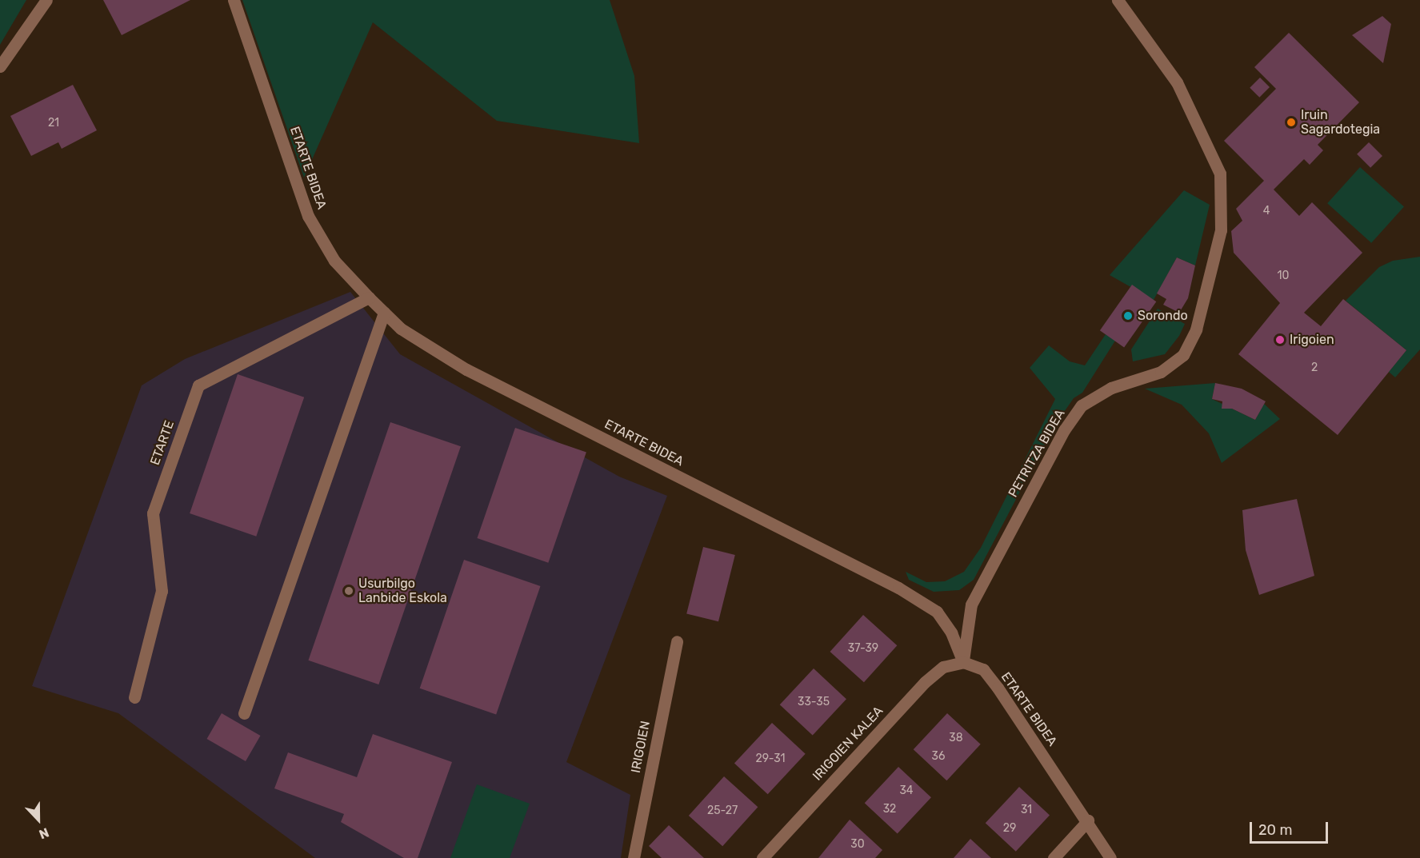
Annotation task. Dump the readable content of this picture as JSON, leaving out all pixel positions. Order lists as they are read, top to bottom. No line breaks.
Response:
{"streets":{"street":["ETARTE BIDEA","ETARTE","PETRITZA BIDEA","IRIGOIEN KALEA","IRIGOIEN"]},"crossings":[["ETARTE BIDEA","ETARTE"],["ETARTE BIDEA","PETRITZA BIDEA"],["ETARTE BIDEA","IRIGOIEN KALEA"],["PETRITZA BIDEA","IRIGOIEN KALEA"]],"places":["Iruin Sagardotegia","Sorondo","Irigoien","Usurbilgo Lanbide Eskola"],"house_numbers":["21","4","10","2","37-39","33-35","38","36","29-31","34","32","31","25-27","29","30"],"scale_bar":"20 m","north":"bottom"}
